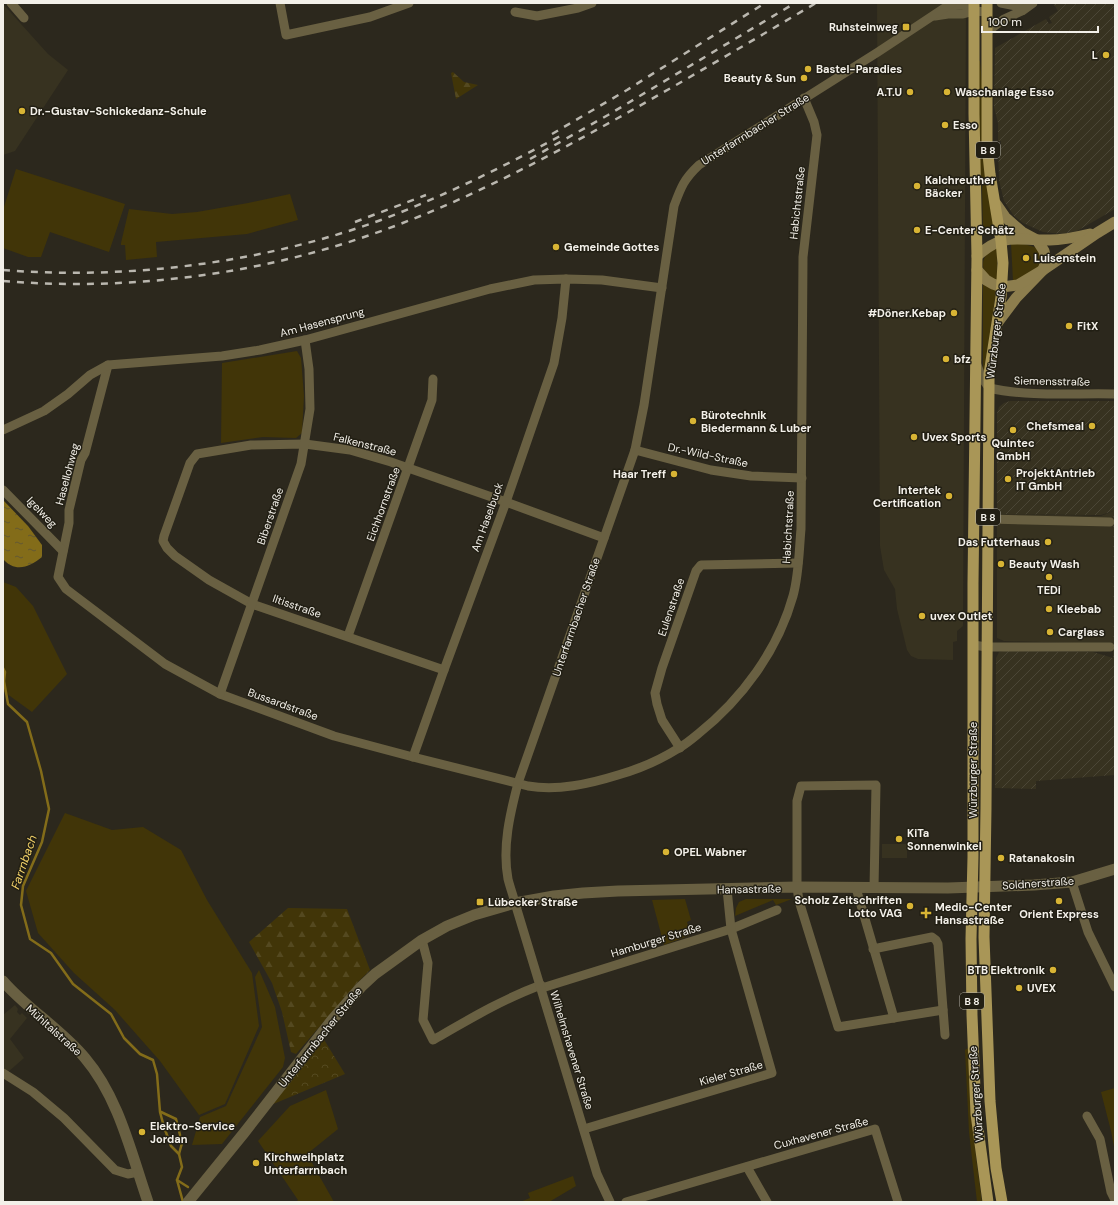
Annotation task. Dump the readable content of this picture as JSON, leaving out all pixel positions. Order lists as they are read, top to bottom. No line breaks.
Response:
{"streets":{"main road":["B 8","Würzburger Straße"],"street":["Unterfarrnbacher Straße","Habichtstraße","Am Hasensprung","Siemensstraße","Falkenstraße","Dr.-Wild-Straße","Hasellohweg","Eichhornstraße","Igelweg","Biberstraße","Am Haselbuck","Iltisstraße","Eulenstraße","Bussardstraße","Soldnerstraße","Hansastraße","Hamburger Straße","Mühltalstraße","Wilhelmshavener Straße","Kieler Straße","Cuxhavener Straße"]},"crossings":[["Unterfarrnbacher Straße","Habichtstraße"],["Unterfarrnbacher Straße","Am Hasensprung"],["Unterfarrnbacher Straße","Würzburger Straße"],["Unterfarrnbacher Straße","Falkenstraße"],["Unterfarrnbacher Straße","Dr.-Wild-Straße"],["Unterfarrnbacher Straße","Bussardstraße"],["Unterfarrnbacher Straße","Hansastraße"],["Unterfarrnbacher Straße","Hamburger Straße"],["Unterfarrnbacher Straße","Wilhelmshavener Straße"],["Habichtstraße","Dr.-Wild-Straße"],["Habichtstraße","Eulenstraße"],["Habichtstraße","Bussardstraße"],["Am Hasensprung","Hasellohweg"],["Am Hasensprung","Biberstraße"],["Am Hasensprung","Am Haselbuck"],["Würzburger Straße","Siemensstraße"],["Würzburger Straße","Soldnerstraße"],["Würzburger Straße","Hansastraße"],["Falkenstraße","Eichhornstraße"],["Falkenstraße","Biberstraße"],["Falkenstraße","Am Haselbuck"],["Falkenstraße","Iltisstraße"],["Hasellohweg","Igelweg"],["Hasellohweg","Bussardstraße"],["Eichhornstraße","Iltisstraße"],["Biberstraße","Iltisstraße"],["Biberstraße","Bussardstraße"],["Am Haselbuck","Iltisstraße"],["Am Haselbuck","Bussardstraße"],["Soldnerstraße","Hansastraße"],["Hansastraße","Wilhelmshavener Straße"],["Hansastraße","Kieler Straße"],["Hamburger Straße","Wilhelmshavener Straße"],["Hamburger Straße","Kieler Straße"],["Wilhelmshavener Straße","Kieler Straße"]],"water":["Farrnbach"],"places":{"transit":["Ruhsteinweg","Lübecker Straße"],"other":["L","Bastel-Paradies","Beauty & Sun","A.T.U","Waschanlage Esso","Dr.-Gustav-Schickedanz-Schule","Esso","Kalchreuther Bäcker","E-Center Schätz","Gemeinde Gottes","Luisenstein","#Döner.Kebap","FitX","bfz","Bürotechnik Biedermann & Luber","Chefsmeal","Quintec GmbH","Uvex Sports","Haar Treff","ProjektAntrieb IT GmbH","Intertek Certification","Das Futterhaus","Beauty Wash","TEDi","Kleebab","uvex Outlet","Carglass","KiTa Sonnenwinkel","OPEL Wabner","Ratanakosin","Orient Express","Scholz Zeitschriften Lotto VAG","BTB Elektronik","UVEX","Elektro-Service Jordan","Kirchweihplatz Unterfarrnbach"],"health":["Medic-Center Hansastraße"]},"scale_bar":"100 m"}
